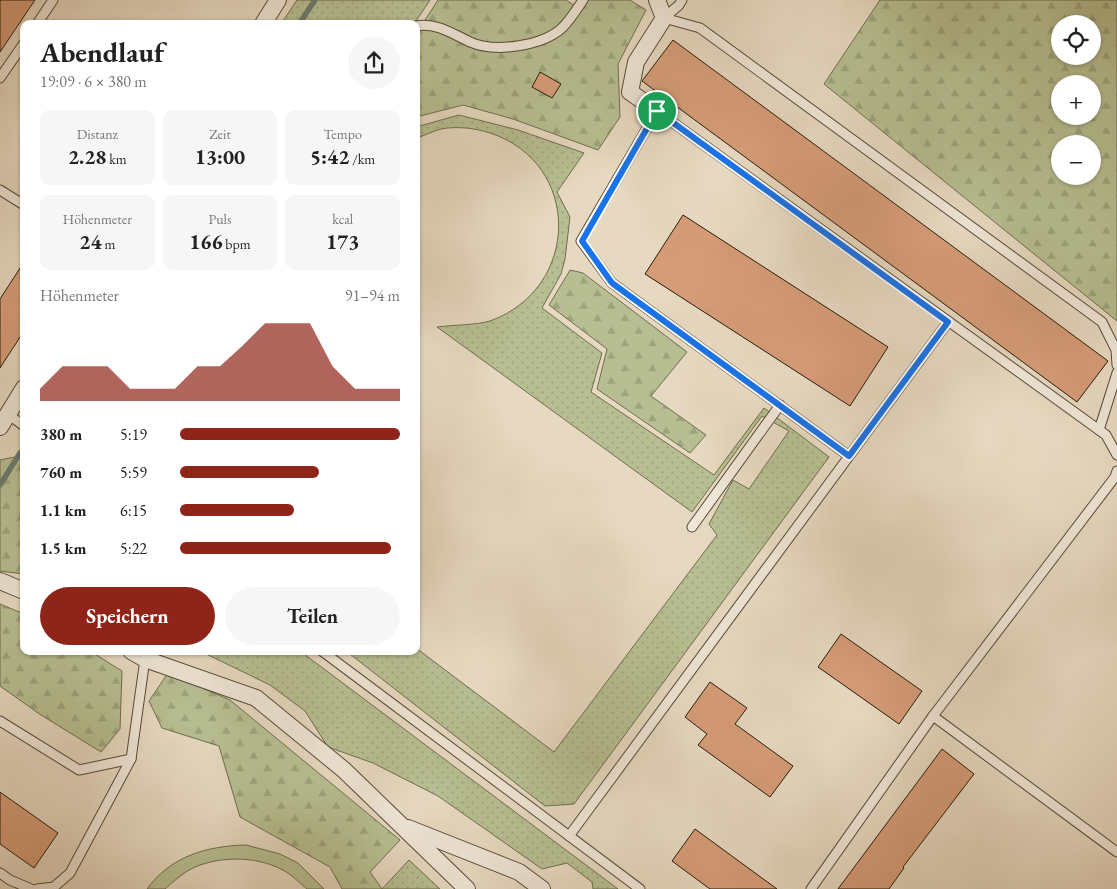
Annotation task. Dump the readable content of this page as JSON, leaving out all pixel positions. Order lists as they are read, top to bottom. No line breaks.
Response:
{"page":{"map_buttons":["+","−"],"heading":["Abendlauf","19:09 · 6 × 380 m"],"stats":[["Distanz","2.28 km"],["Zeit","13:00"],["Tempo","5:42 /km"],["Höhenmeter","24 m"],["Puls","166 bpm"],["kcal","173"]],"chart":["Höhenmeter","91–94 m"],"list":[{"name":"380 m","note":"5:19"},{"name":"760 m","note":"5:59"},{"name":"1.1 km","note":"6:15"},{"name":"1.5 km","note":"5:22"}],"buttons":["Speichern","Teilen"]}}
